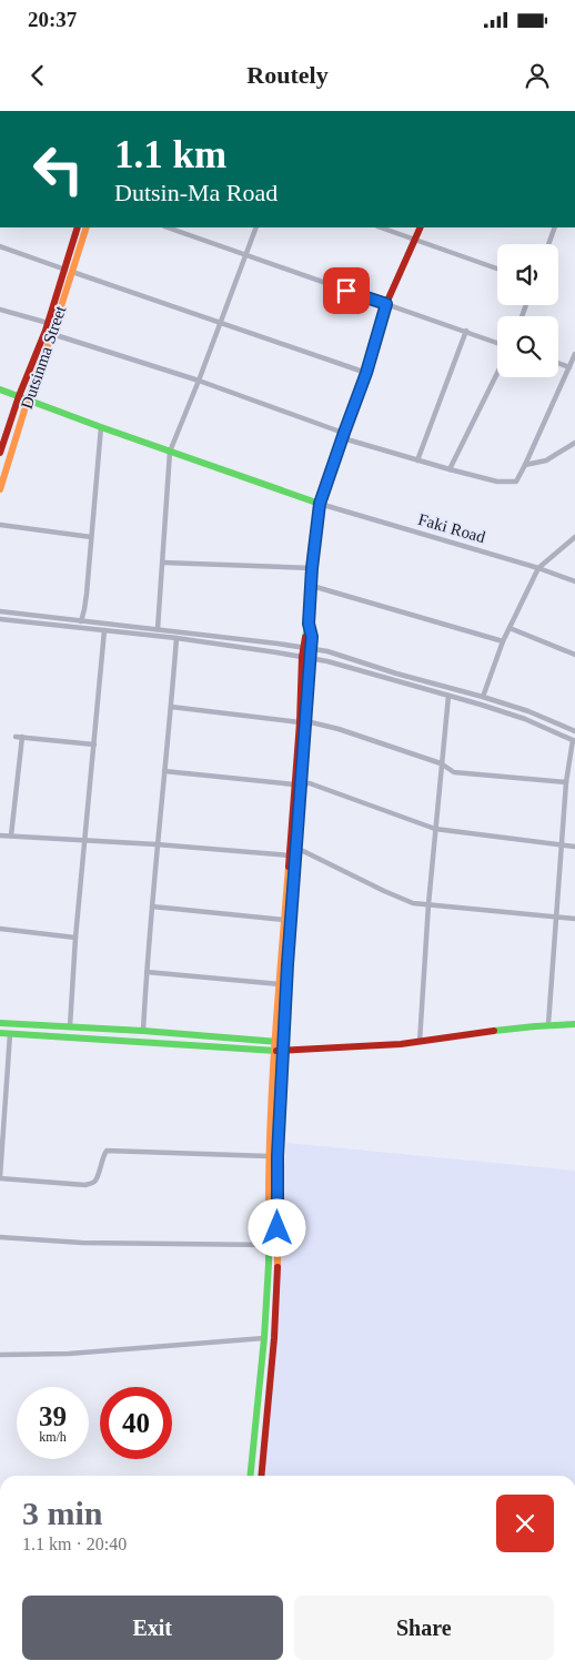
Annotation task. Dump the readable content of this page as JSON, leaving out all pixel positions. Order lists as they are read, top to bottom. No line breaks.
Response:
{"streets":{"street":["Dutsinma Street","Faki Road"]},"page":{"status":"20:37","header":"Routely","turn":["1.1 km","Dutsin-Ma Road"],"speed":"39 km/h","limit":"40","heading":["3 min","1.1 km · 20:40"],"buttons":["Exit","Share"]}}
